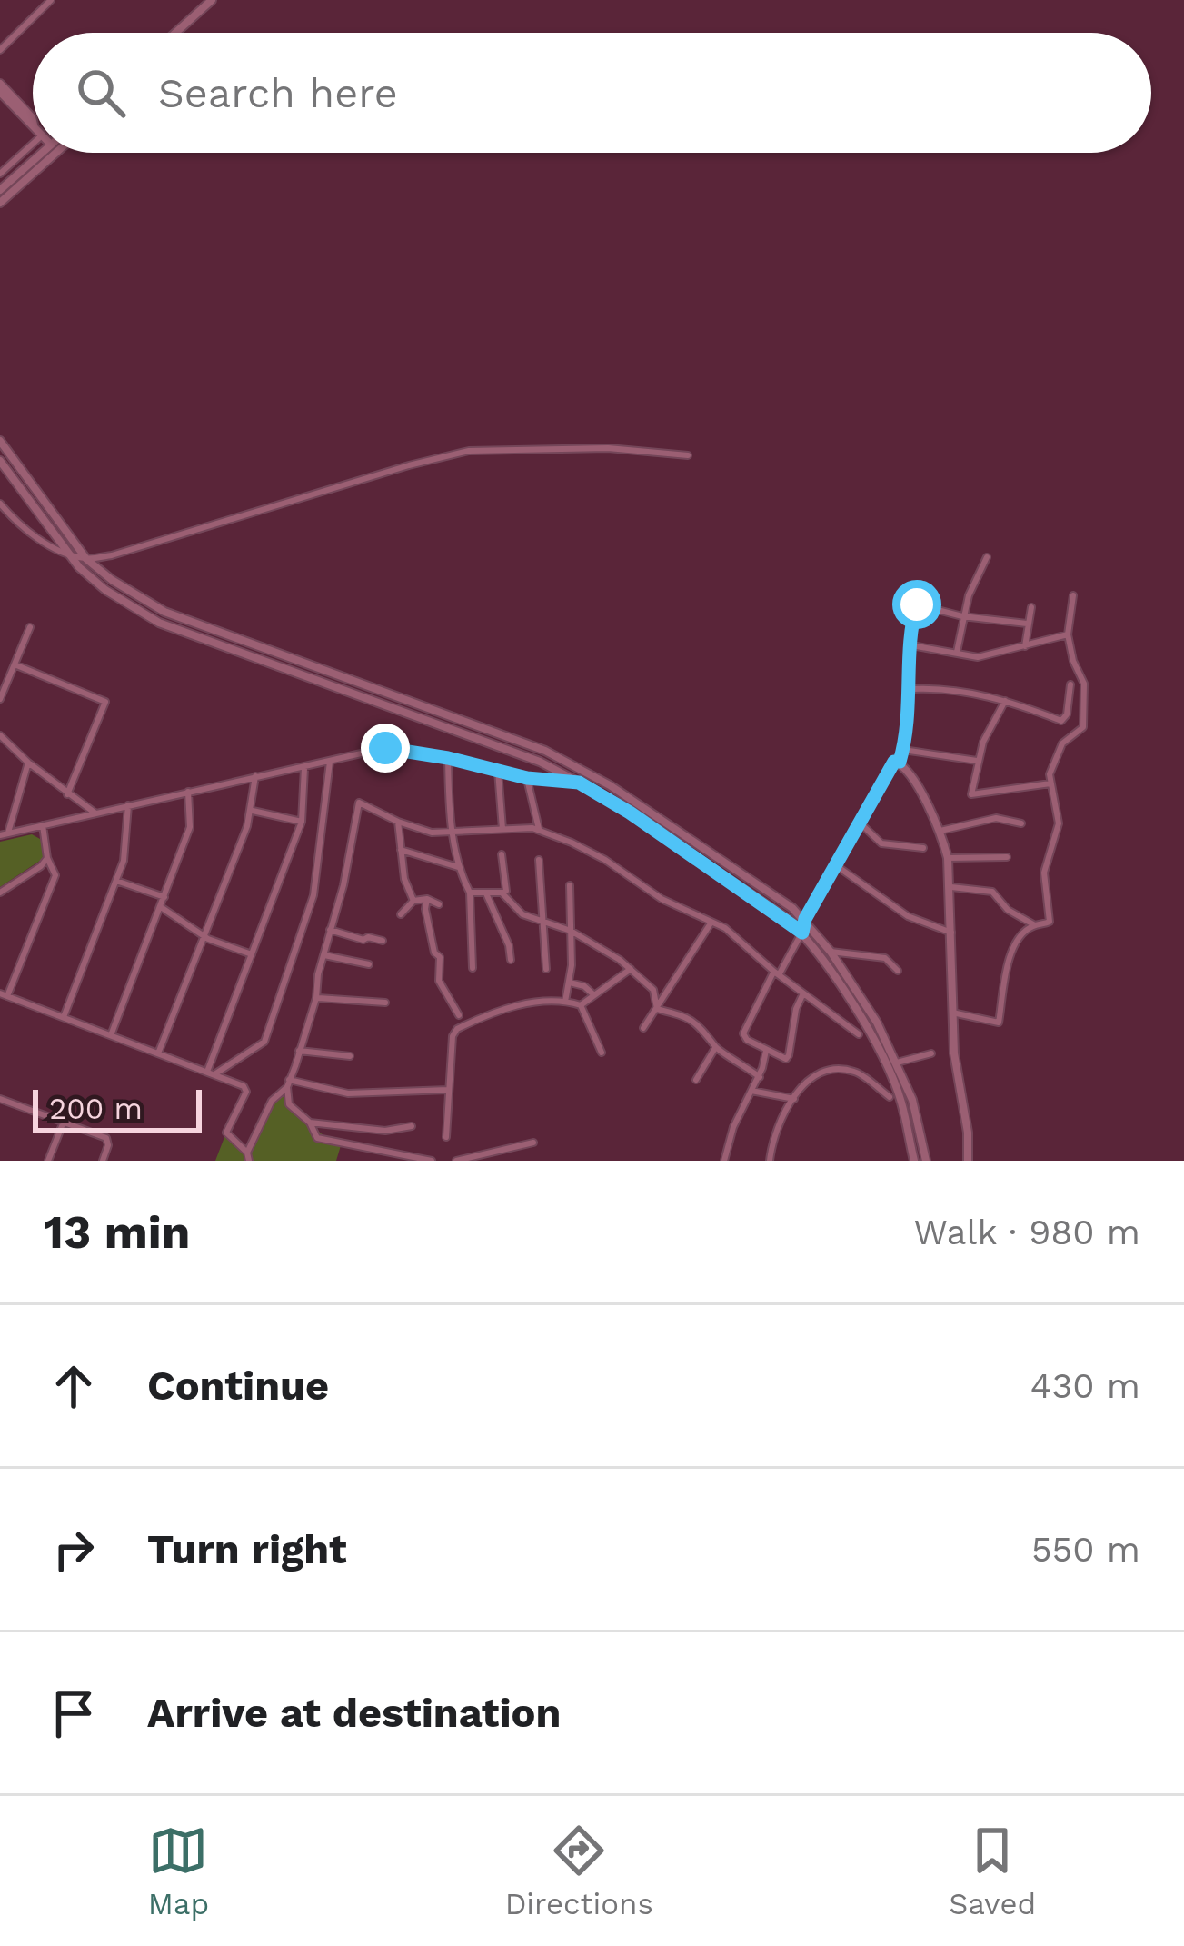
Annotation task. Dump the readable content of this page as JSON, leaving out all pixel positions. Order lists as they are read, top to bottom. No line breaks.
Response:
{"scale_bar":"200 m","page":{"search":"Search here","scale":"200 m","heading":["13 min","Walk · 980 m"],"list":[["Continue","430 m"],["Turn right","550 m"],"Arrive at destination"],"nav":["Map","Directions","Saved"]}}
